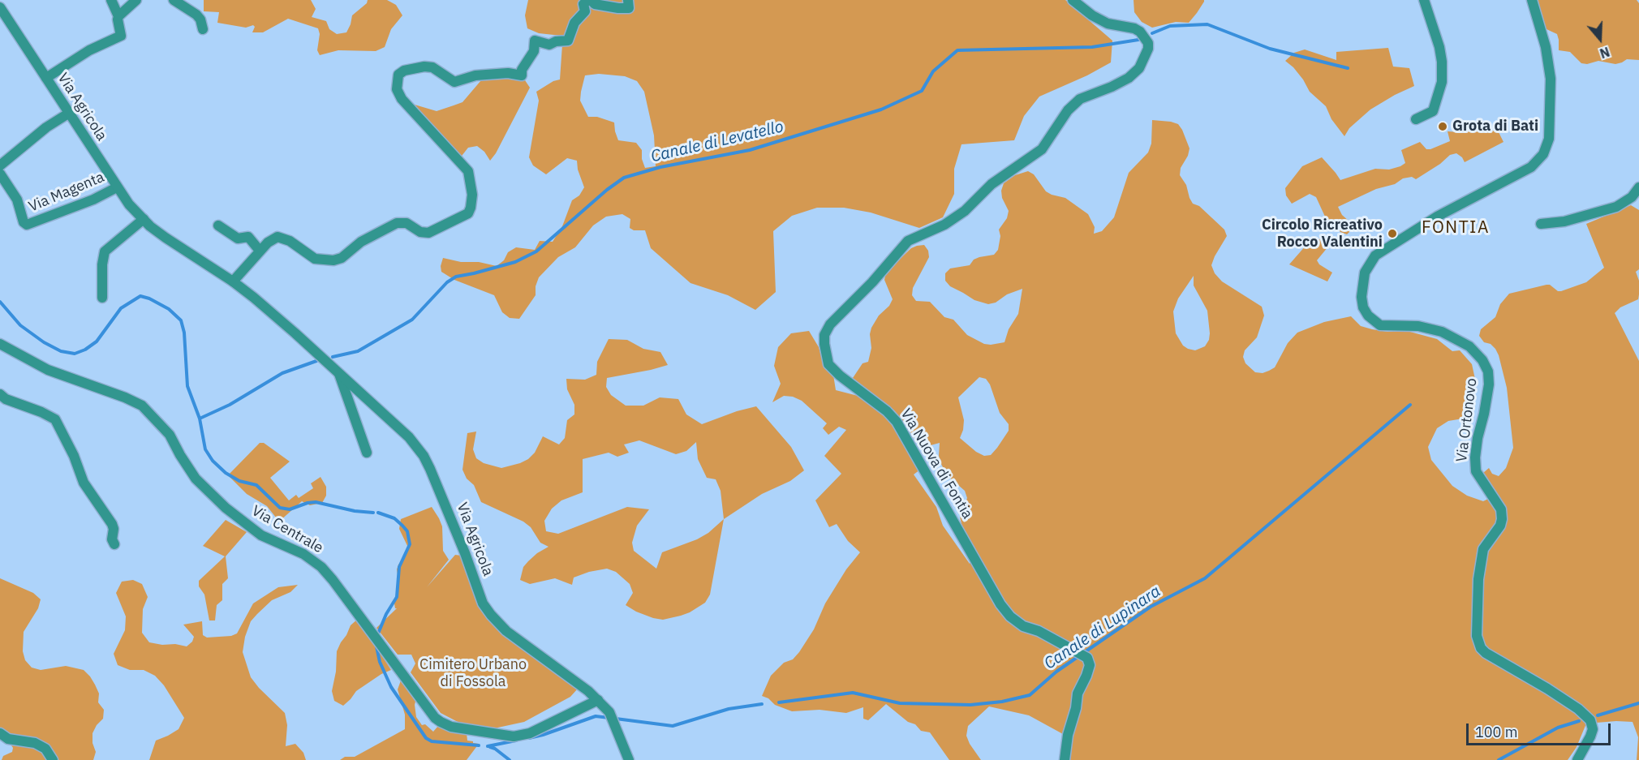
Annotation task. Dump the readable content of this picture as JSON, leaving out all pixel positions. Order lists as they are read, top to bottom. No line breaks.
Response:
{"streets":{"street":["Via Agricola","Via Magenta","Via Ortonovo","Via Nuova di Fontia","Via Centrale"]},"crossings":[["Via Agricola","Via Magenta"],["Via Agricola","Via Centrale"]],"districts":["FONTIA"],"water":["Canale di Levatello","Canale di Lupinara"],"parks":["Cimitero Urbano di Fossola"],"places":["Grota di Bati","Circolo Ricreativo Rocco Valentini"],"scale_bar":"100 m","north":"bottom"}
